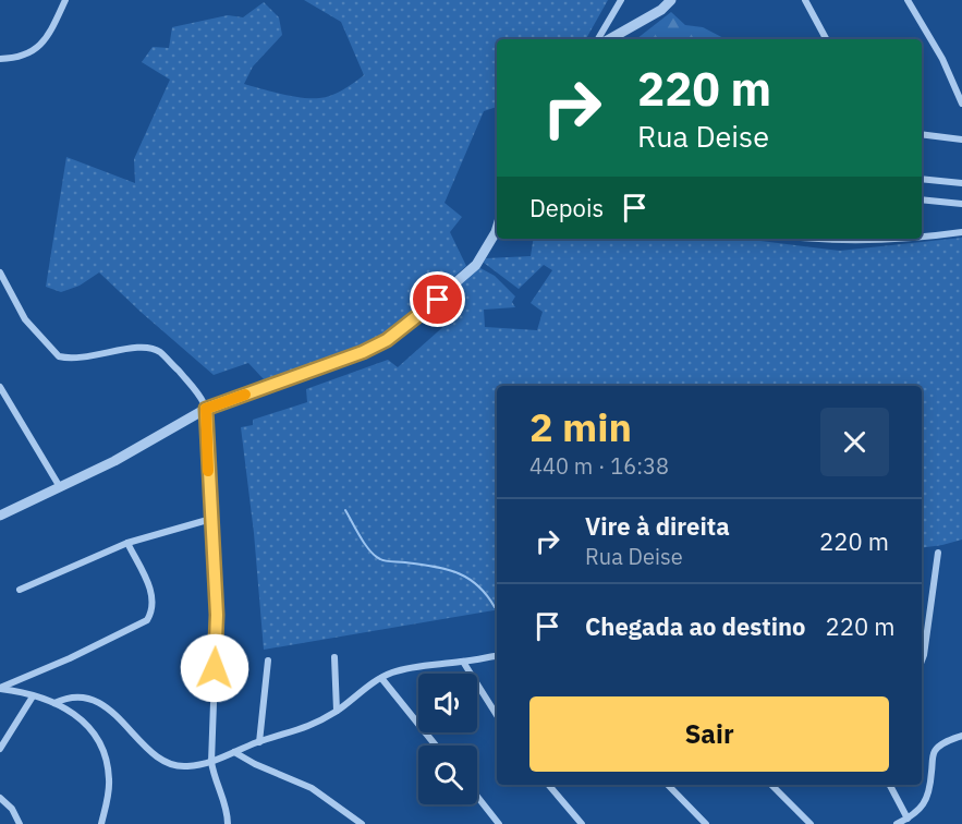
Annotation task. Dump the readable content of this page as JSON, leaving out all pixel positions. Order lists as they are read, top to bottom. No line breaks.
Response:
{"page":{"turn":["220 m","Rua Deise"],"then":"Depois","heading":["2 min","440 m · 16:38"],"list":[{"name":"Vire à direita","note":"Rua Deise","value":"220 m"},{"name":"Chegada ao destino","value":"220 m"}],"buttons":"Sair"}}
